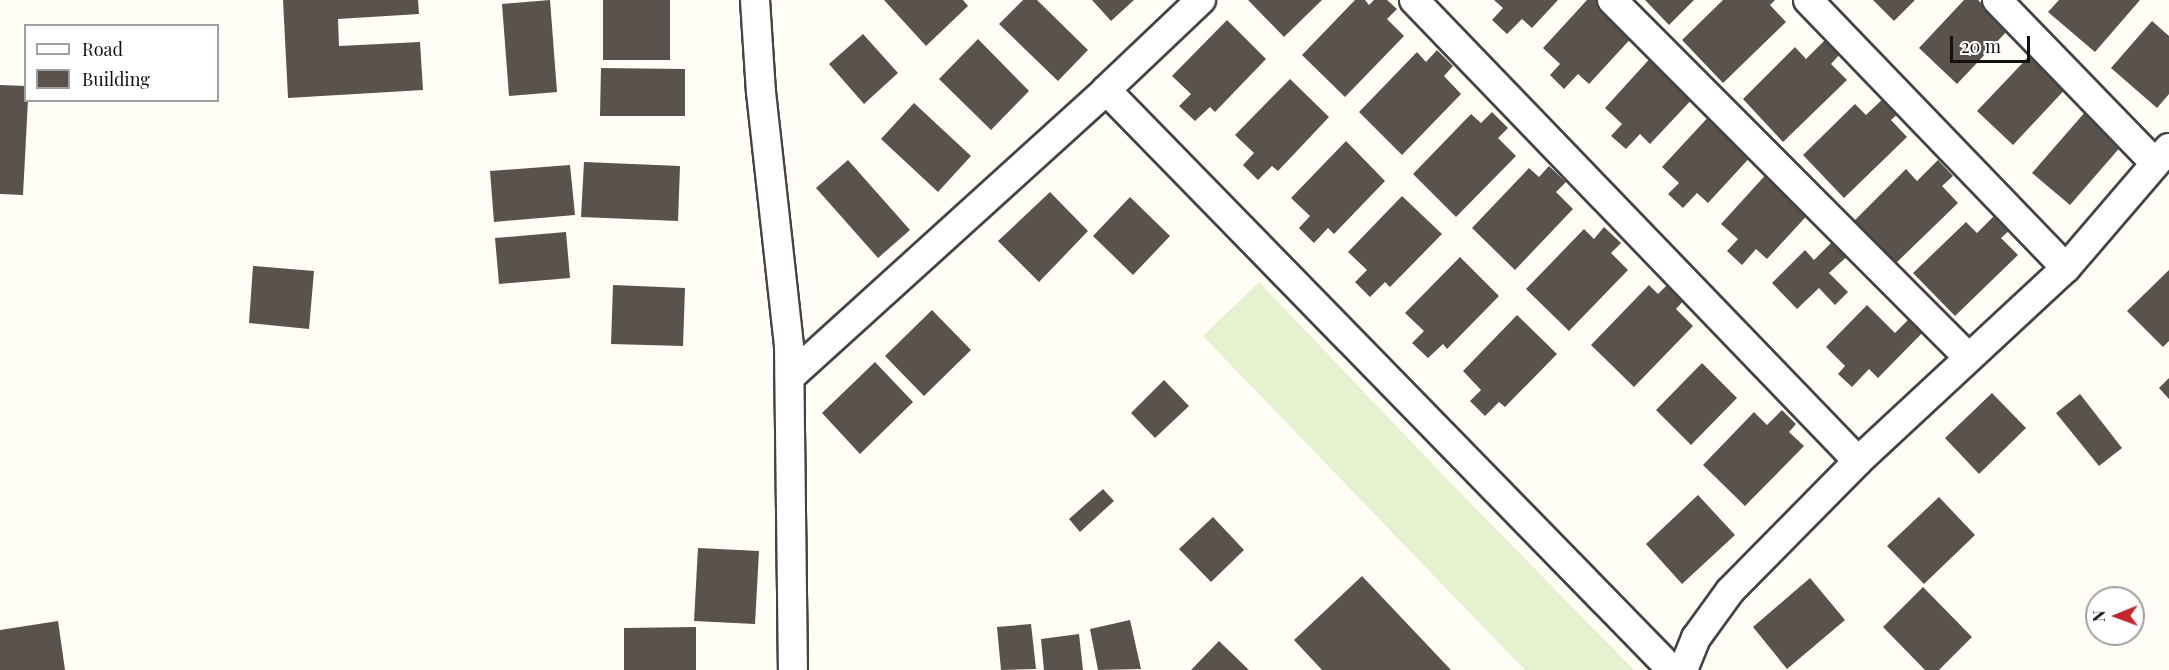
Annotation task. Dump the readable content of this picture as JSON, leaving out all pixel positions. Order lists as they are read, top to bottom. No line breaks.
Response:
{"legend":["Road","Building"],"scale_bar":"20 m","north":"left"}
